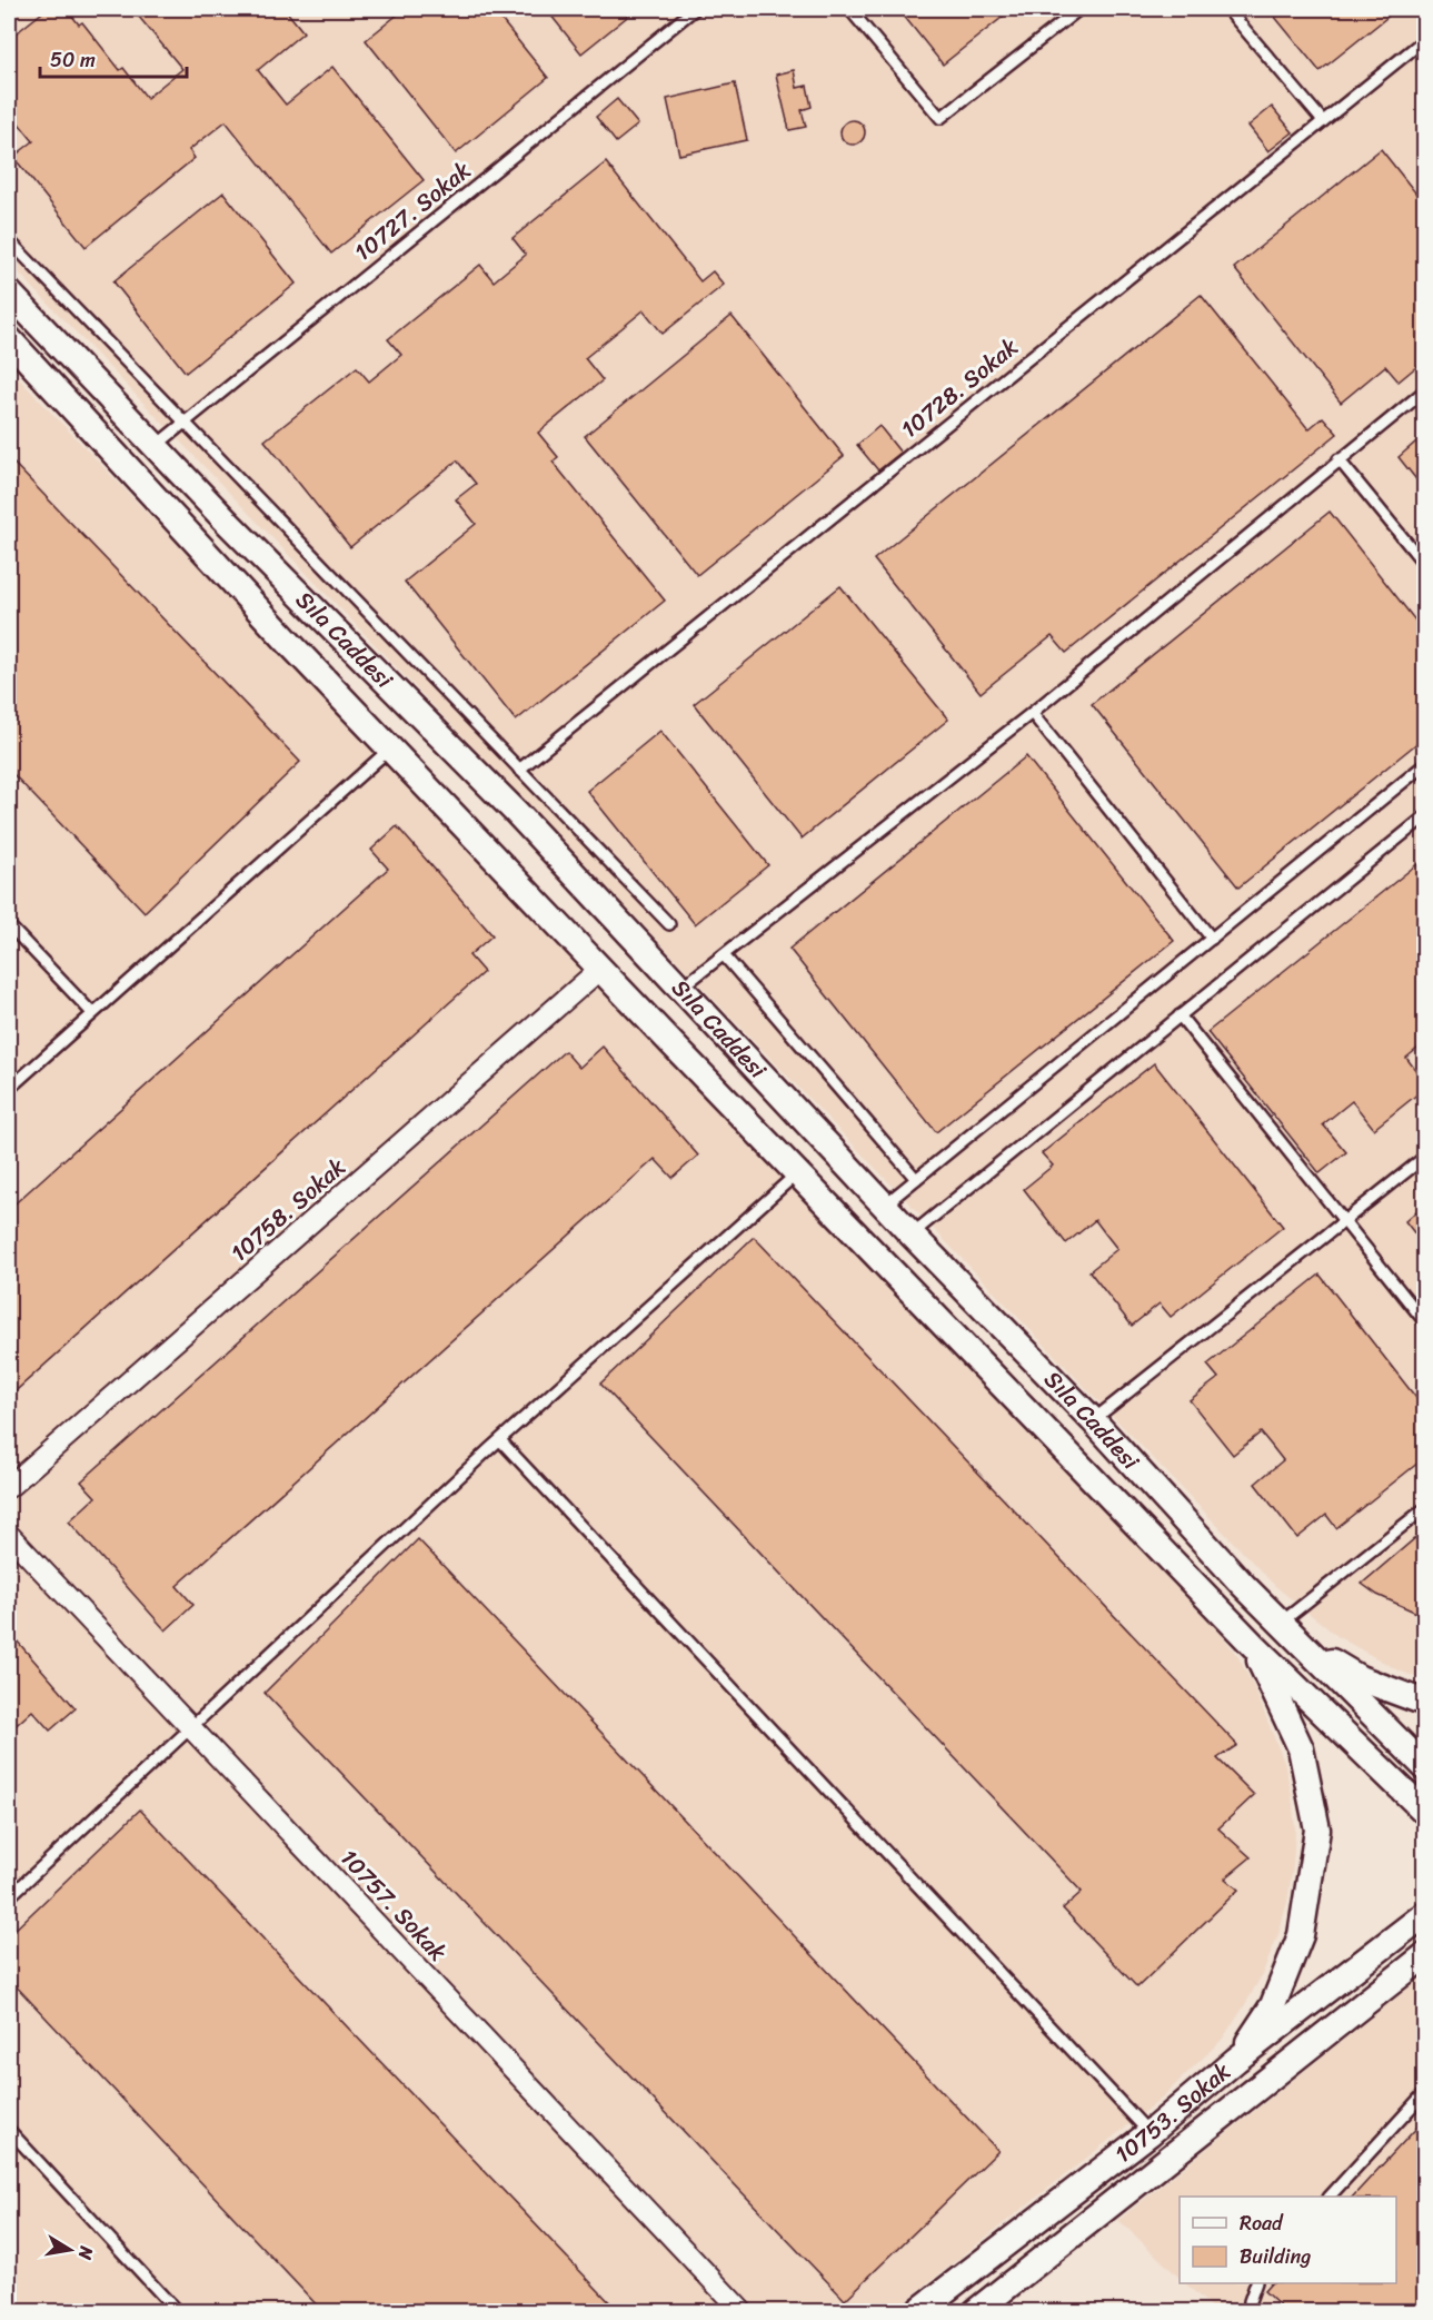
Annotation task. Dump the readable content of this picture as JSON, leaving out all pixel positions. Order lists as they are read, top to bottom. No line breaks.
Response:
{"streets":{"street":["Sıla Caddesi","10758. Sokak","10757. Sokak","10753. Sokak"],"lane":["10727. Sokak","10728. Sokak"]},"crossings":[["10727. Sokak","Sıla Caddesi"],["Sıla Caddesi","10758. Sokak"]],"legend":["Road","Building"],"scale_bar":"50 m","north":"right"}
